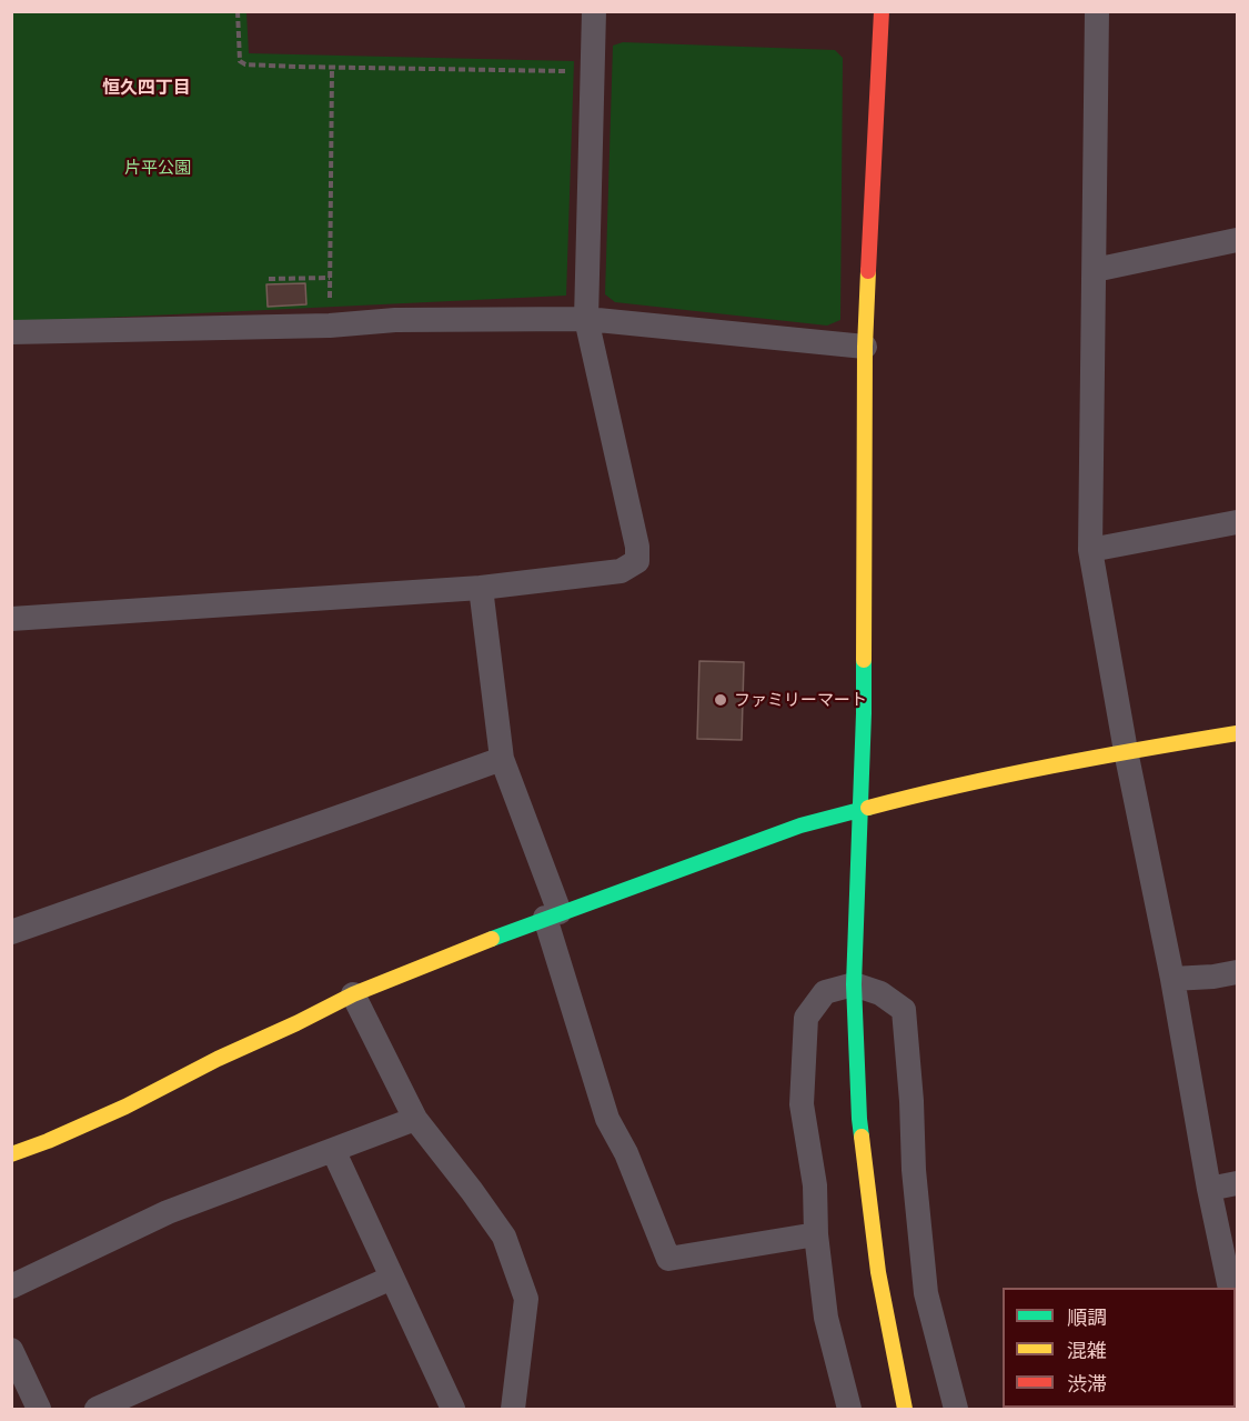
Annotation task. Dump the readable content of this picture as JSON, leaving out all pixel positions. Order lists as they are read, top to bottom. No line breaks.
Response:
{"districts":["恒久四丁目"],"parks":["片平公園"],"places":["ファミリーマート"],"legend":["順調","混雑","渋滞"]}
